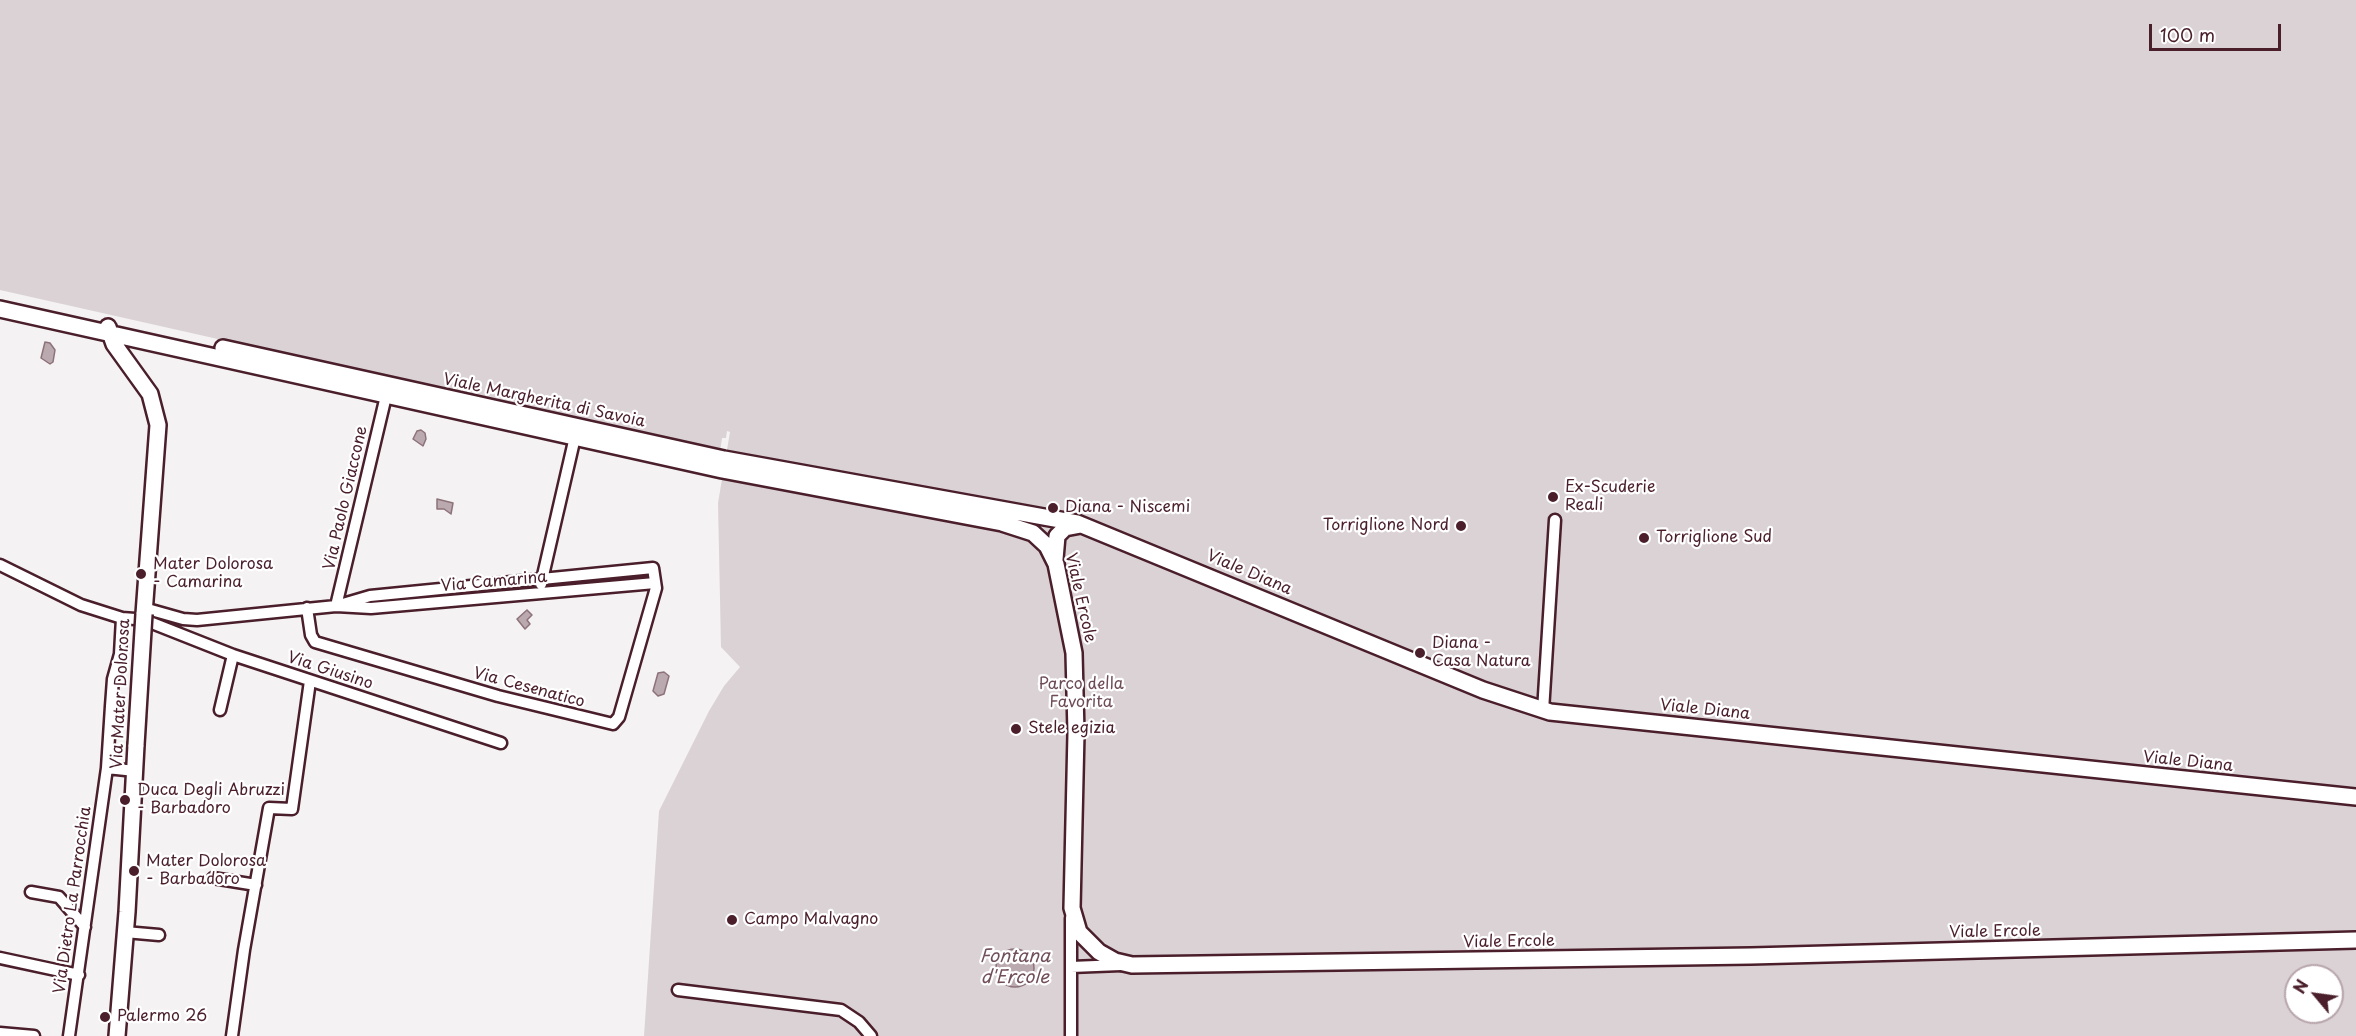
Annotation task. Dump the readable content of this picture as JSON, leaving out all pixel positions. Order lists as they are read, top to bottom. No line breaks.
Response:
{"streets":{"street":["Viale Margherita di Savoia","Via Paolo Giaccone","Viale Diana","Via Camarina","Viale Ercole","Via Giusino","Via Cesenatico","Via Mater Dolorosa","Via Dietro La Parrocchia"]},"crossings":[["Viale Margherita di Savoia","Via Paolo Giaccone"],["Viale Margherita di Savoia","Viale Diana"],["Viale Margherita di Savoia","Viale Ercole"],["Viale Margherita di Savoia","Via Mater Dolorosa"],["Via Paolo Giaccone","Via Camarina"],["Via Camarina","Via Giusino"],["Via Camarina","Via Cesenatico"],["Via Camarina","Via Mater Dolorosa"],["Via Giusino","Via Mater Dolorosa"],["Via Giusino","Via Dietro La Parrocchia"]],"water":["Fontana d'Ercole"],"parks":["Parco della Favorita"],"places":["Ex-Scuderie Reali","Diana - Niscemi","Torriglione Nord","Torriglione Sud","Mater Dolorosa - Camarina","Diana - Casa Natura","Stele egizia","Duca Degli Abruzzi - Barbadoro","Mater Dolorosa - Barbadoro","Campo Malvagno","Palermo 26"],"scale_bar":"100 m","north":"top left"}
